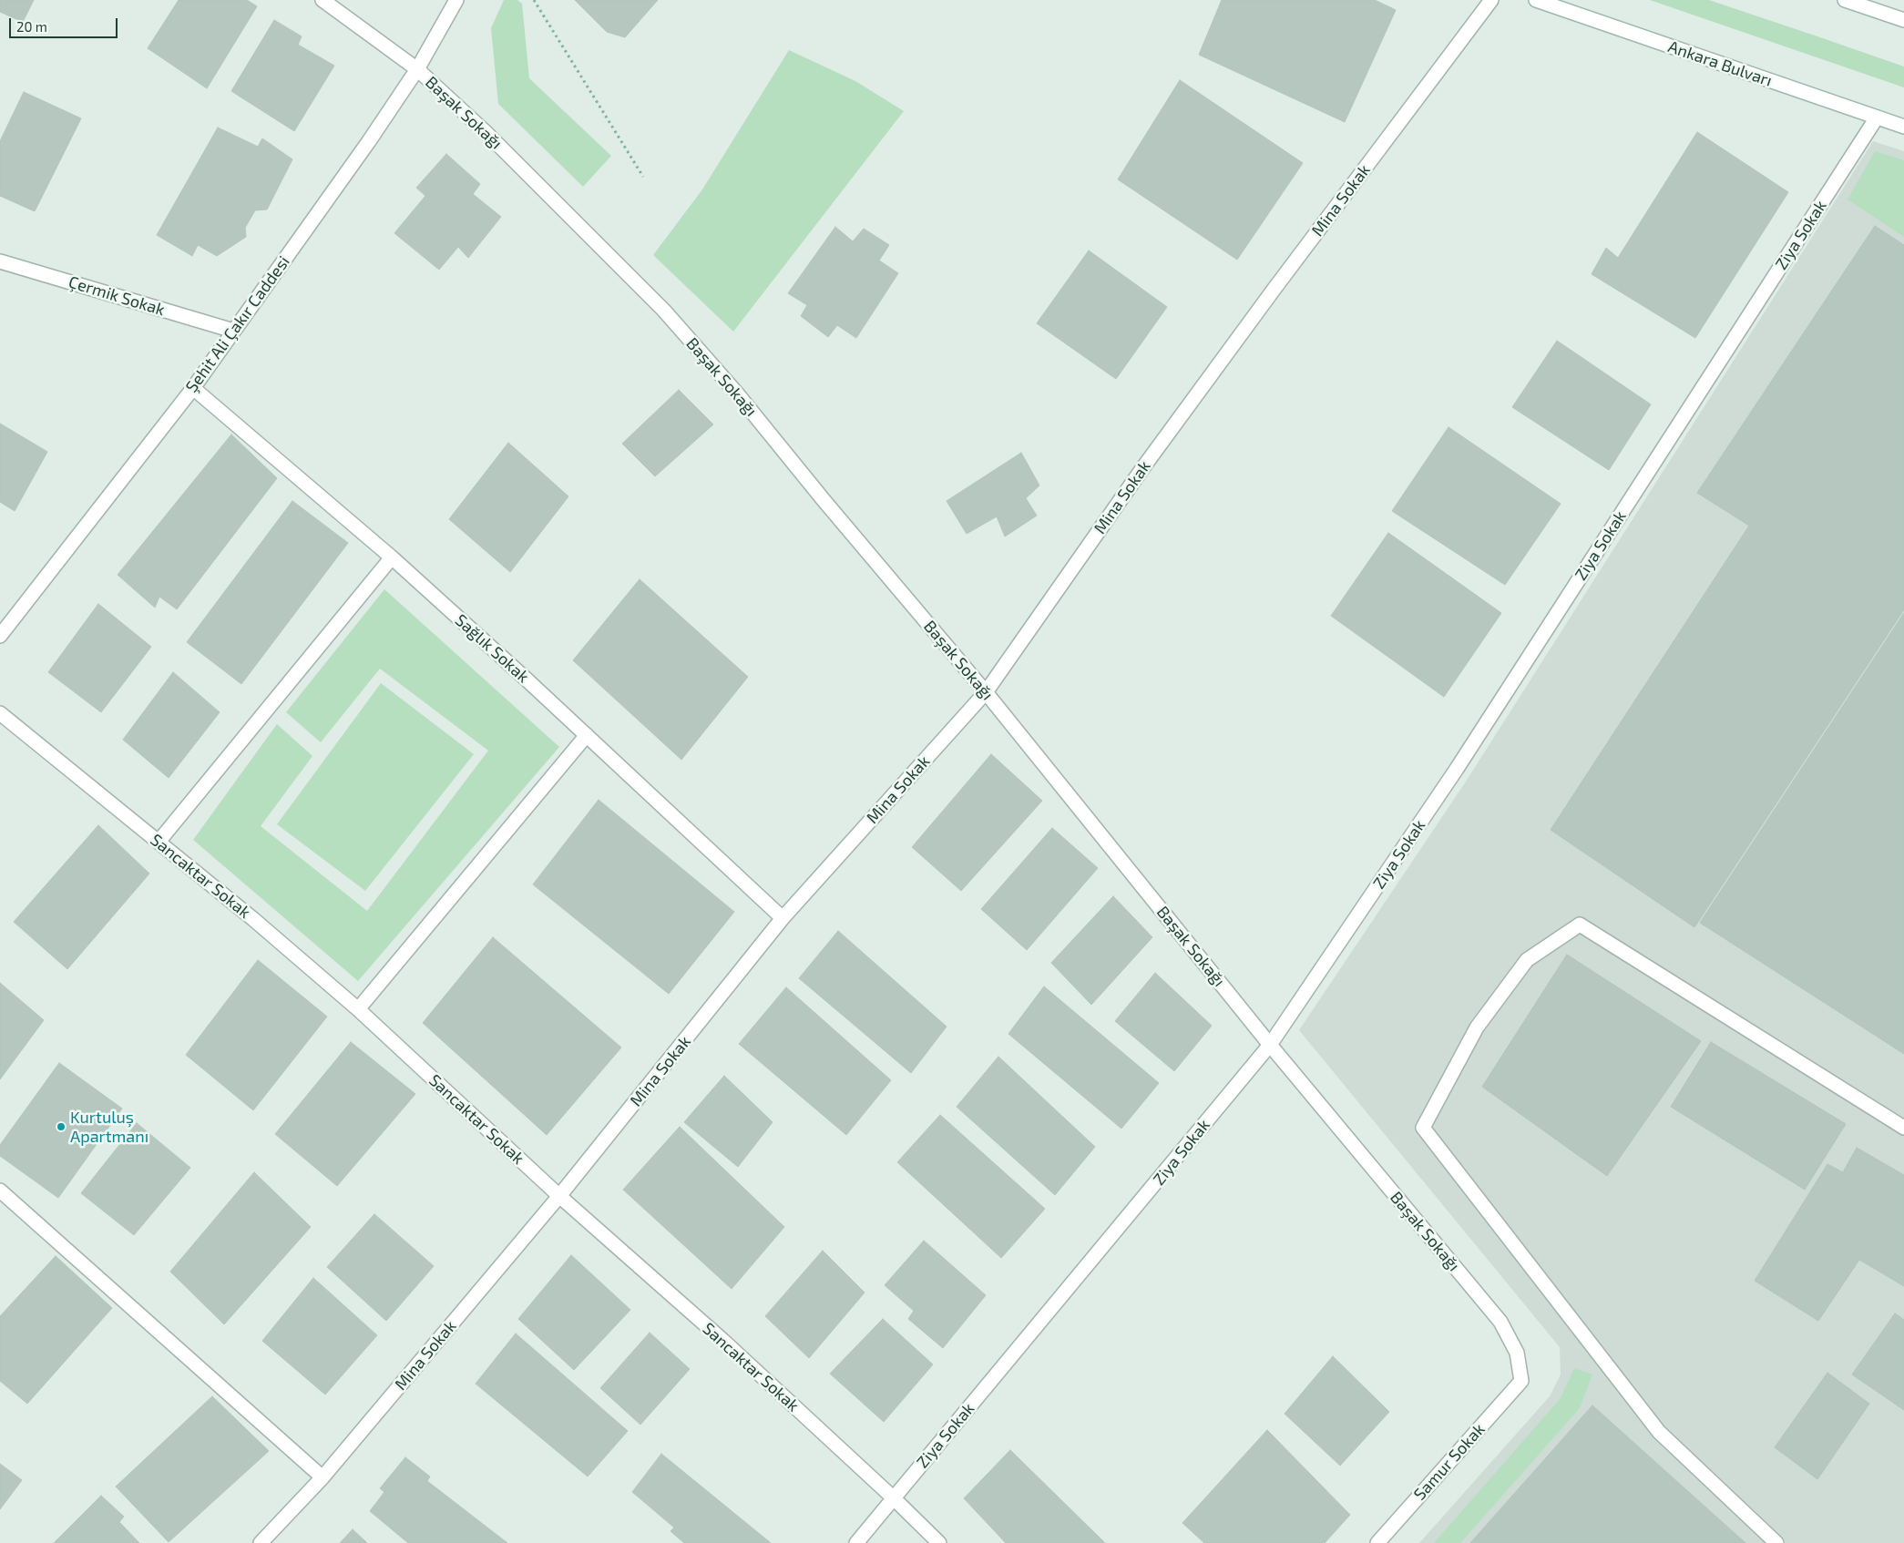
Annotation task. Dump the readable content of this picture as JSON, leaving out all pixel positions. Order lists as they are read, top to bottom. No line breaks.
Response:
{"streets":{"street":["Ankara Bulvarı","Başak Sokağı","Mina Sokak","Ziya Sokak","Çermik Sokak","Şehit Ali Çakır Caddesi","Sağlık Sokak","Sancaktar Sokak","Samur Sokak"]},"crossings":[["Ankara Bulvarı","Ziya Sokak"],["Başak Sokağı","Mina Sokak"],["Başak Sokağı","Ziya Sokak"],["Başak Sokağı","Şehit Ali Çakır Caddesi"],["Başak Sokağı","Samur Sokak"],["Mina Sokak","Sağlık Sokak"],["Mina Sokak","Sancaktar Sokak"],["Ziya Sokak","Sancaktar Sokak"],["Çermik Sokak","Şehit Ali Çakır Caddesi"],["Şehit Ali Çakır Caddesi","Sağlık Sokak"]],"places":["Kurtuluş Apartmanı"],"scale_bar":"20 m"}
